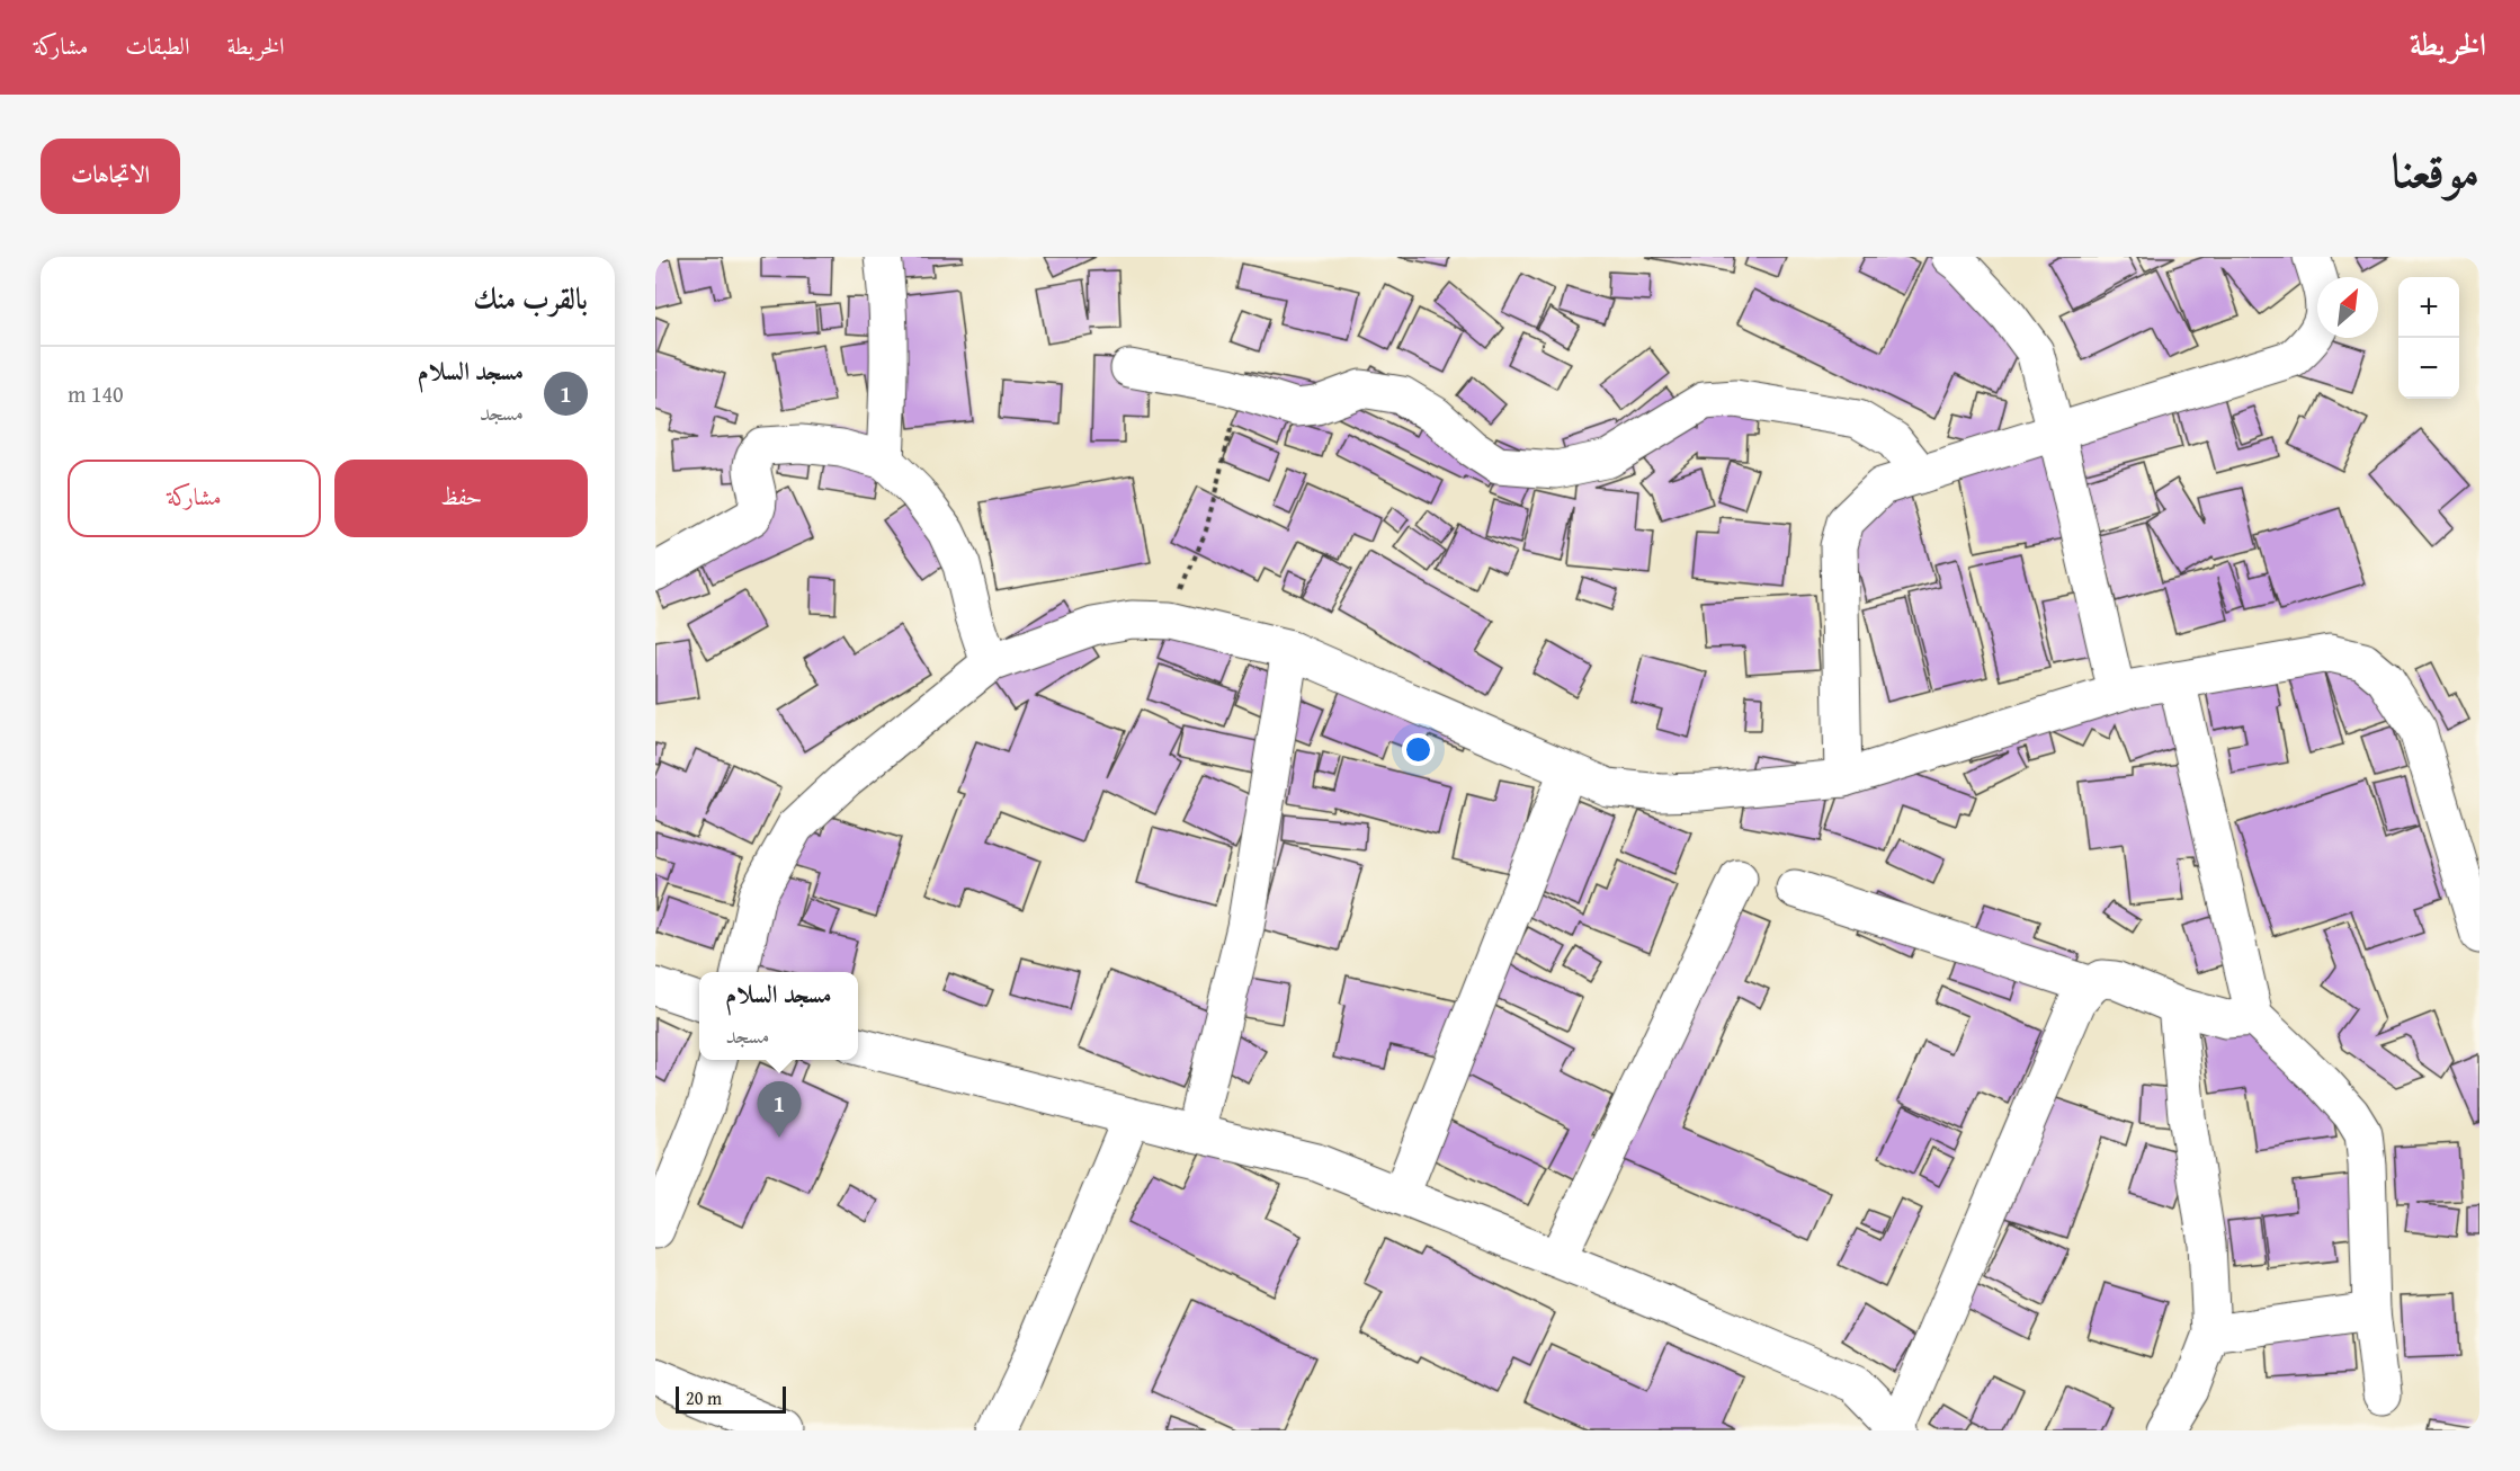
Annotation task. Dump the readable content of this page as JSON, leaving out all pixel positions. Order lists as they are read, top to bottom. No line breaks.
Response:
{"scale_bar":"20 m","north":"top right","page":{"header":"الخريطة","nav":["الخريطة","الطبقات","مشاركة"],"title":"موقعنا","buttons":["الاتجاهات",["حفظ","مشاركة"]],"heading":"بالقرب منك","map_buttons":["+","−"],"list":[{"mark":"1","name":"مسجد السلام","note":"مسجد","value":"140 m"}],"popup":["مسجد السلام","مسجد"],"pins":"1","scale":"20 m"}}
